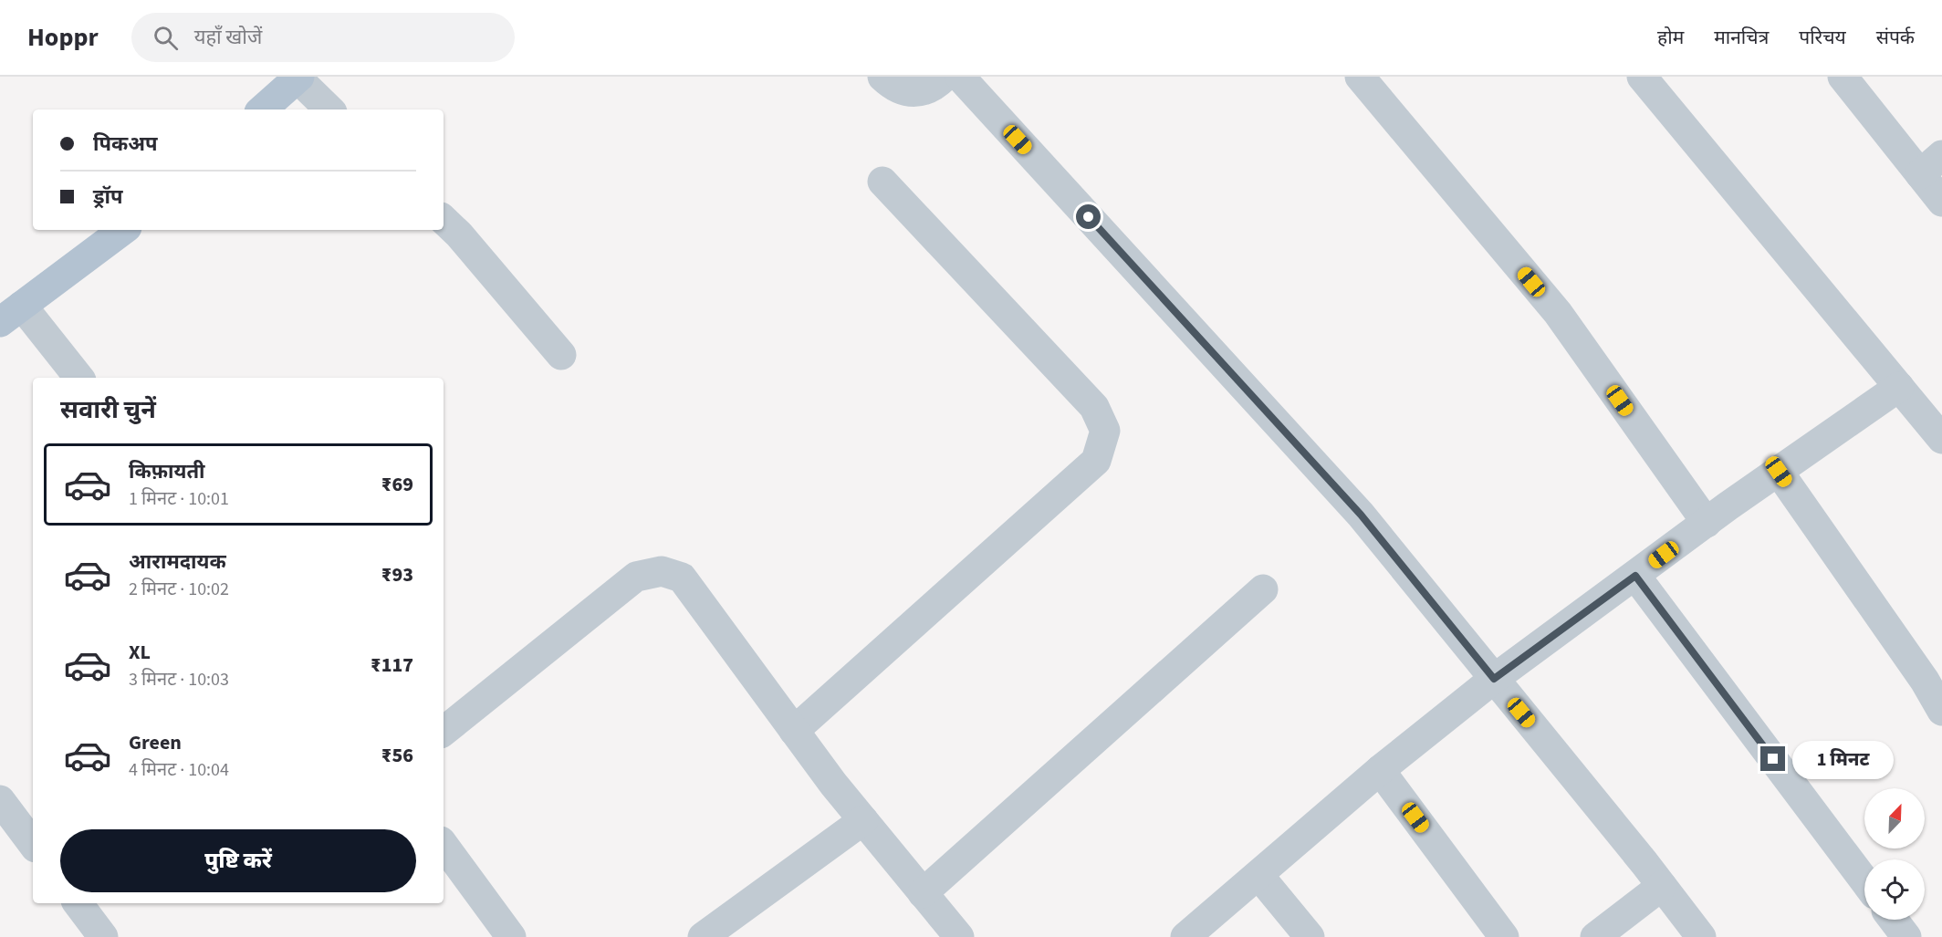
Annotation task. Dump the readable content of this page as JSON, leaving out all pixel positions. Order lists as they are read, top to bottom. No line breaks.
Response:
{"north":"top right","page":{"header":"Hoppr","search":"यहाँ खोजें","nav":["होम","मानचित्र","परिचय","संपर्क"],"banner":["पिकअप","ड्रॉप"],"heading":"सवारी चुनें","list":[{"name":"किफ़ायती","note":"1 मिनट · 10:01","value":"₹69"},{"name":"आरामदायक","note":"2 मिनट · 10:02","value":"₹93"},{"name":"XL","note":"3 मिनट · 10:03","value":"₹117"},{"name":"Green","note":"4 मिनट · 10:04","value":"₹56"}],"bubble":"1 मिनट","buttons":"पुष्टि करें"}}
